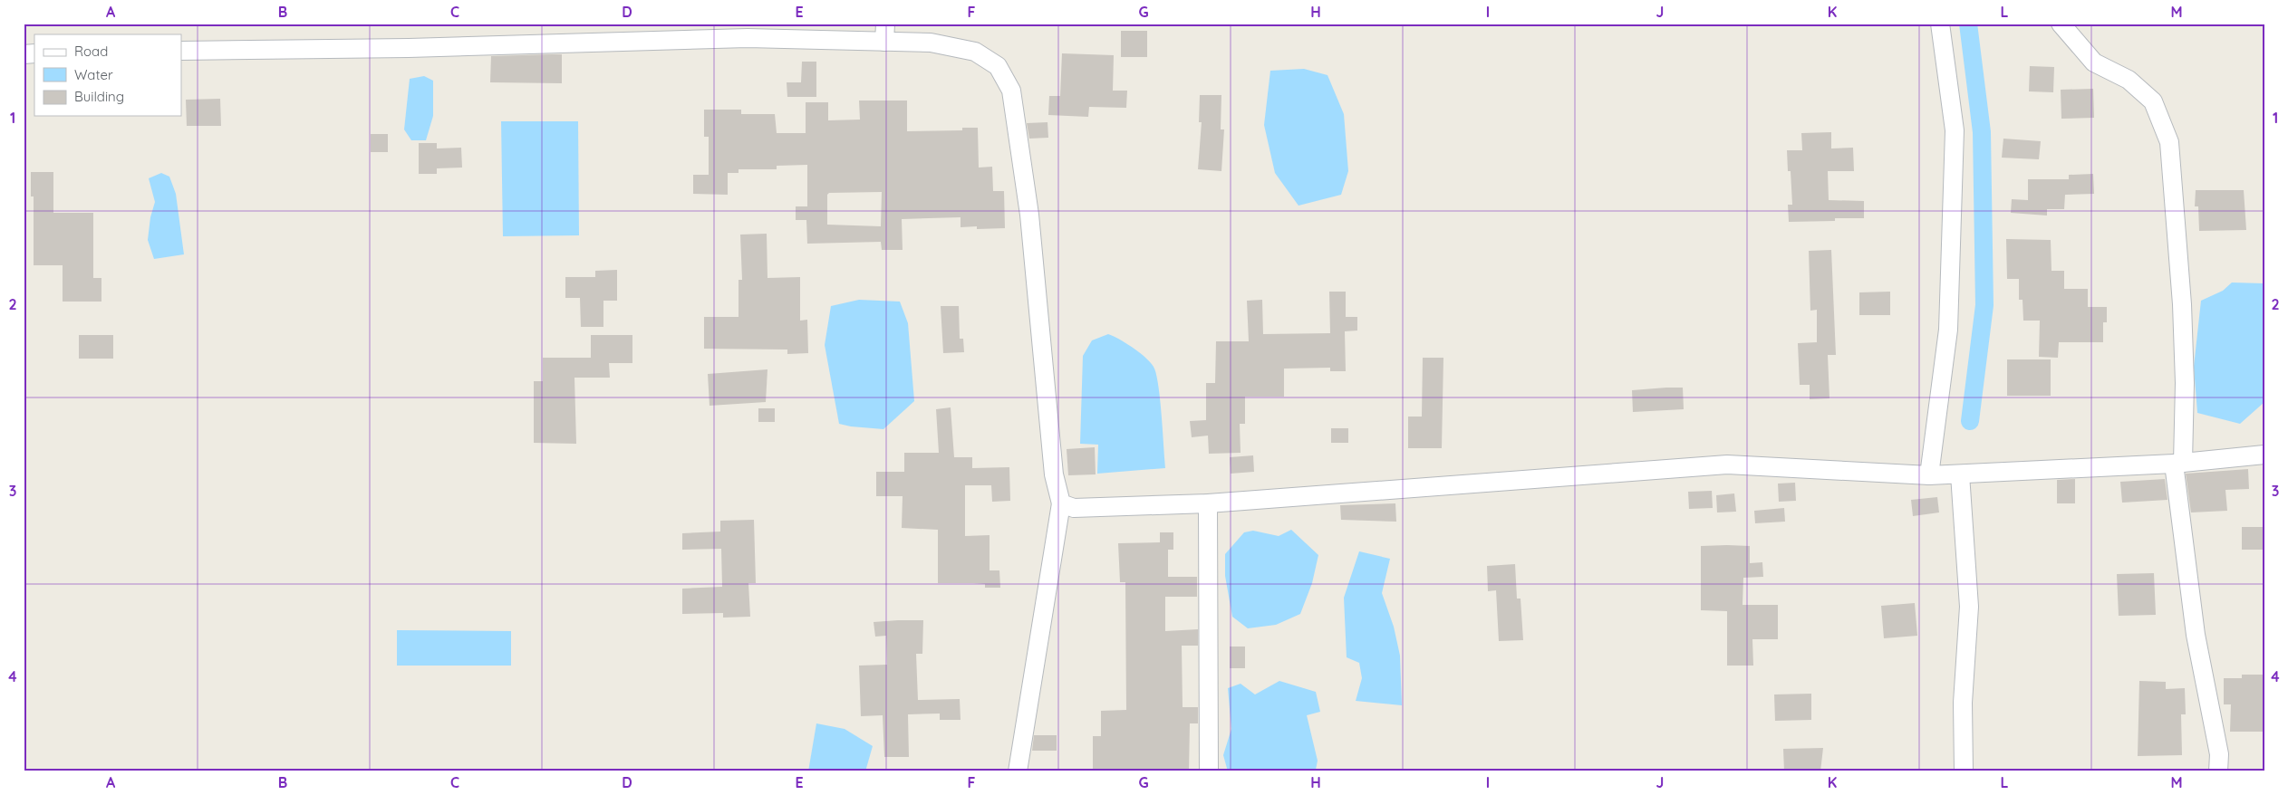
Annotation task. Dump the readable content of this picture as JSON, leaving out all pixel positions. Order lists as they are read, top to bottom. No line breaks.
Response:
{"legend":["Road","Water","Building"],"grid":{"columns":["A","B","C","D","E","F","G","H","I","J","K","L","M"],"rows":["1","2","3","4"]}}
